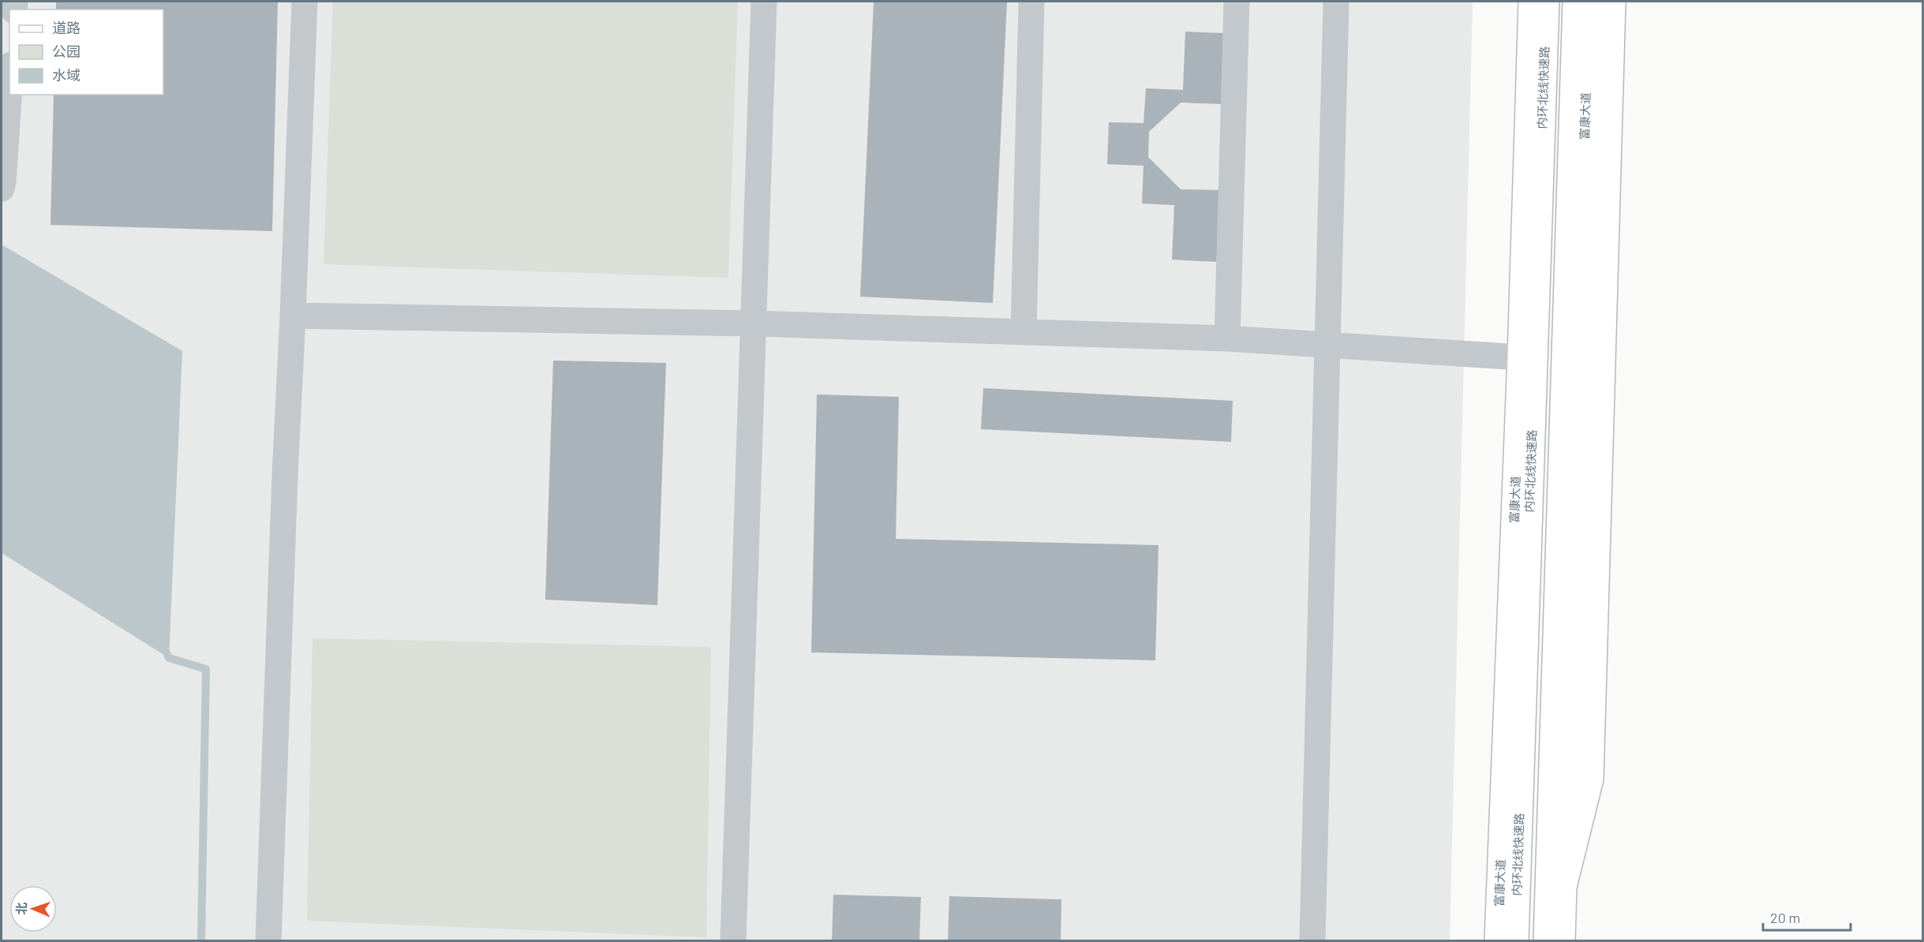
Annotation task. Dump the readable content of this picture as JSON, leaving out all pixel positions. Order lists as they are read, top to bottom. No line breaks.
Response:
{"streets":{"main road":["内环北线快速路","富康大道"]},"legend":["道路","公园","水域"],"scale_bar":"20 m","north":"left"}
